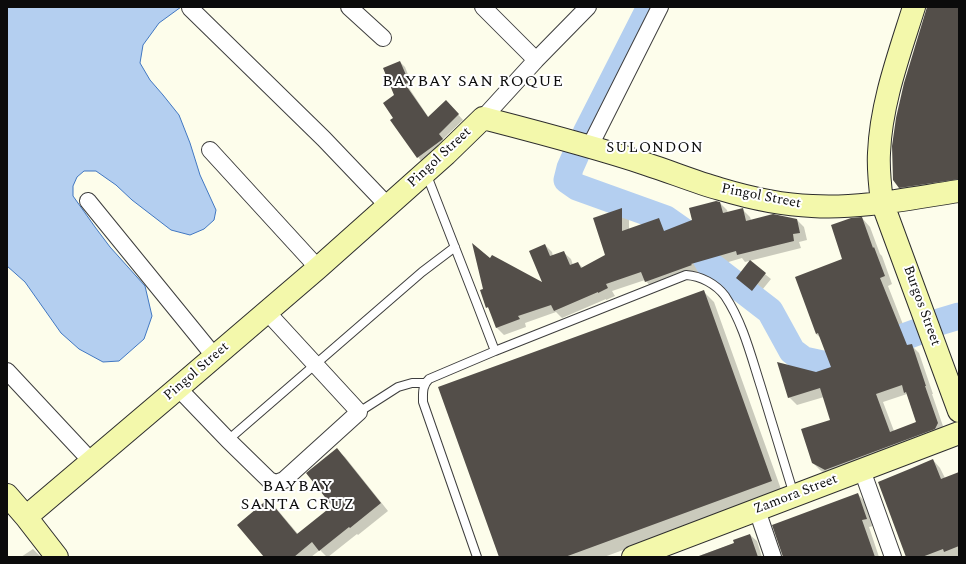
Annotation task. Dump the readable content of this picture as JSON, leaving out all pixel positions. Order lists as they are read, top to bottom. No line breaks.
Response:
{"streets":{"street":["Pingol Street","Burgos Street","Zamora Street"]},"crossings":[["Pingol Street","Burgos Street"]],"districts":["BAYBAY SAN ROQUE","SULONDON","BAYBAY SANTA CRUZ"]}
